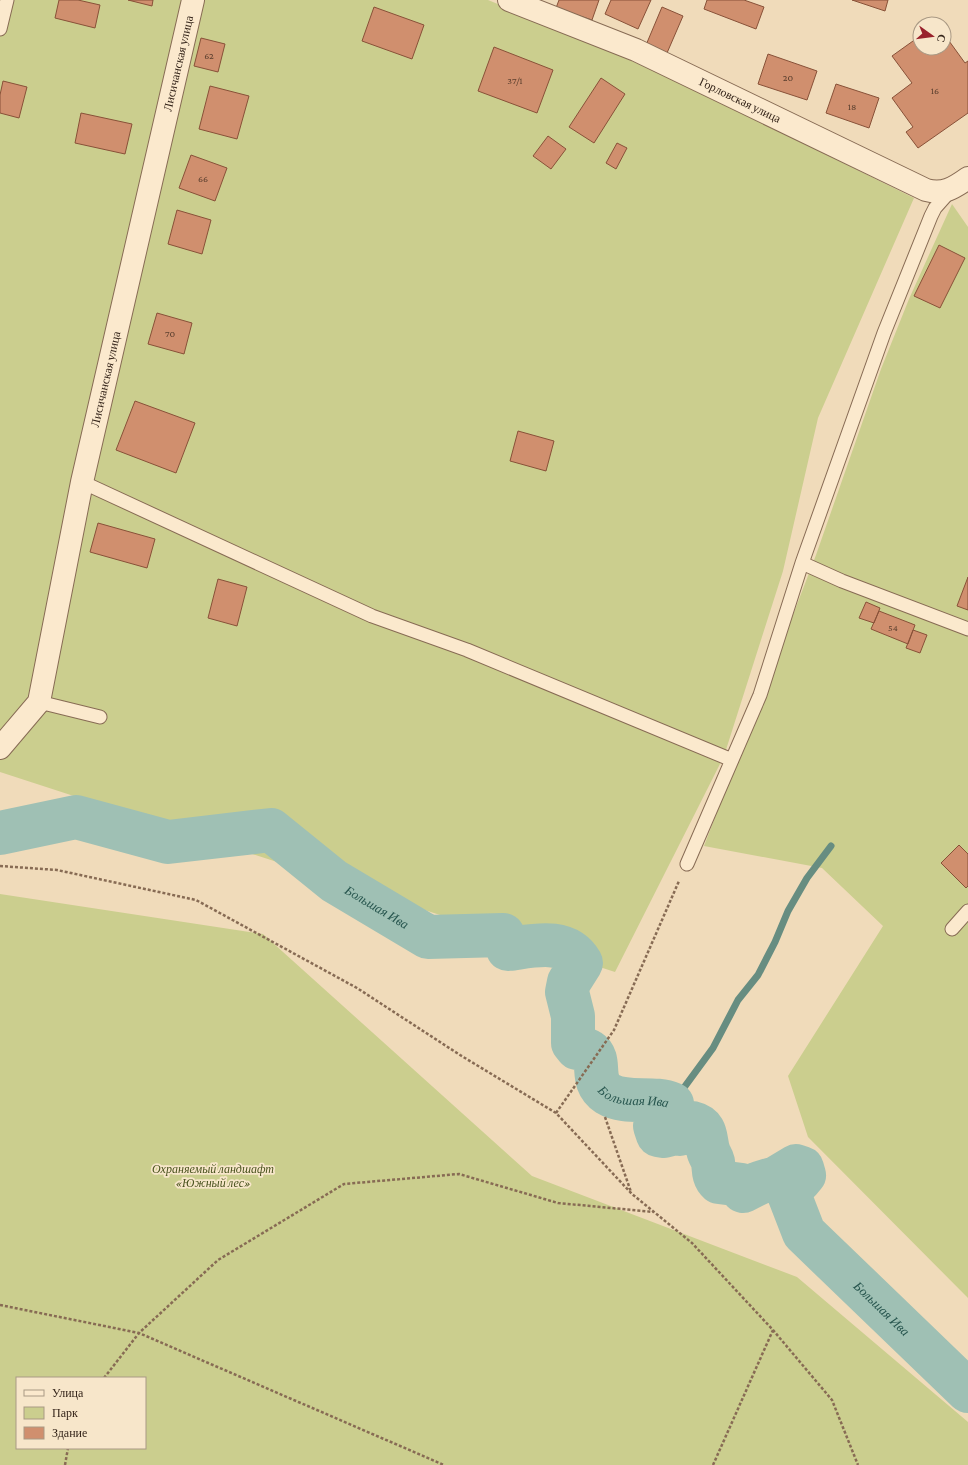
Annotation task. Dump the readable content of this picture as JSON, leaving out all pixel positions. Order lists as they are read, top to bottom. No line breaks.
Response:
{"streets":{"street":["Лисичанская улица","Горловская улица"]},"water":["Большая Ива"],"parks":["Охраняемый ландшафт «Южный лес»"],"house_numbers":["62","20","37/1","16","18","66","70","54"],"legend":["Улица","Парк","Здание"],"north":"right"}
